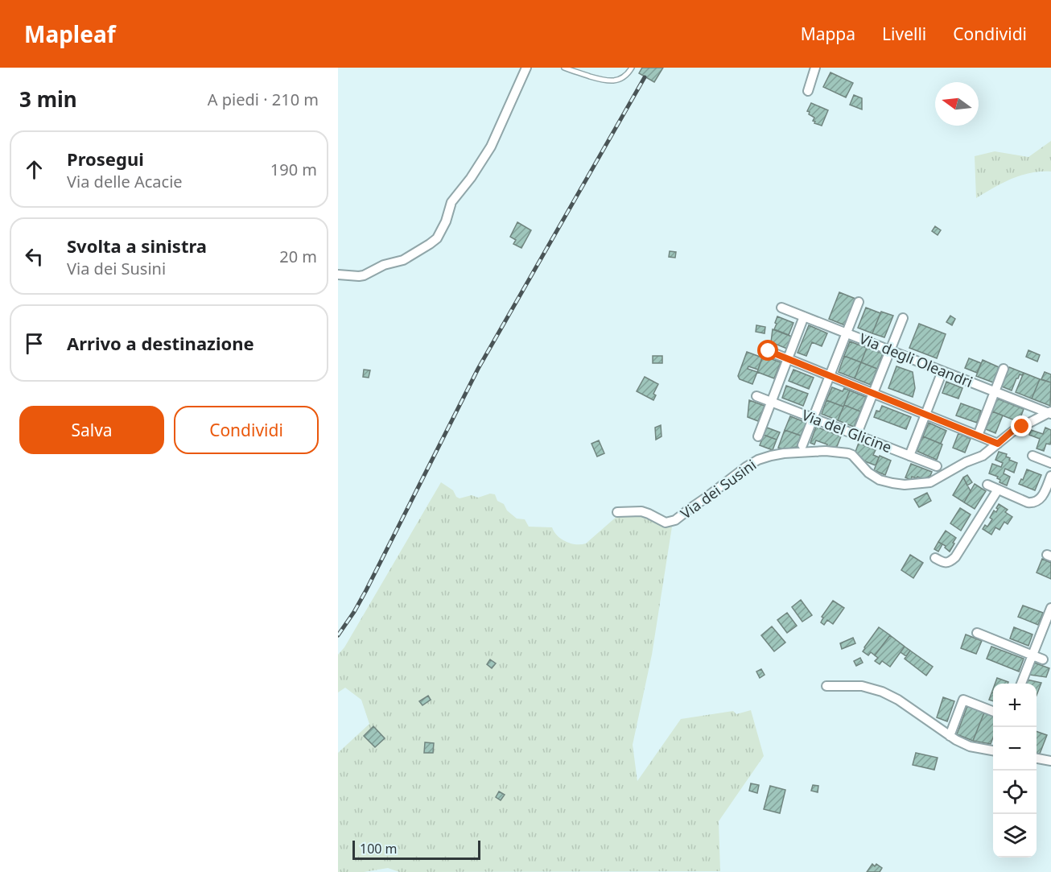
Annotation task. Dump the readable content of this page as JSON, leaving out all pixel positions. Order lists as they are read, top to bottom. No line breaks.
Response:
{"streets":{"street":["Via degli Oleandri","Via del Glicine","Via dei Susini"]},"crossings":[["Via degli Oleandri","Via dei Susini"]],"scale_bar":"100 m","north":"left","page":{"header":"Mapleaf","nav":["Mappa","Livelli","Condividi"],"heading":["3 min","A piedi · 210 m"],"list":[["Prosegui","Via delle Acacie","190 m"],["Svolta a sinistra","Via dei Susini","20 m"],"Arrivo a destinazione"],"buttons":["Salva","Condividi"],"map_buttons":["+","−"],"scale":"100 m"}}
